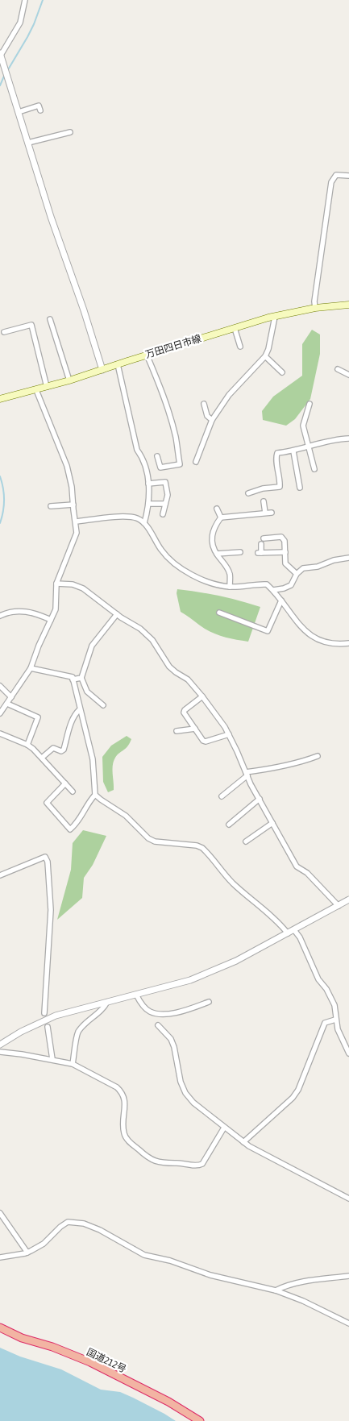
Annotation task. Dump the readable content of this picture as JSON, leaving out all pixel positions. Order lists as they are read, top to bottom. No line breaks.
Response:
{"streets":{"highway":["国道212号"],"main road":["万田四日市線"]}}
